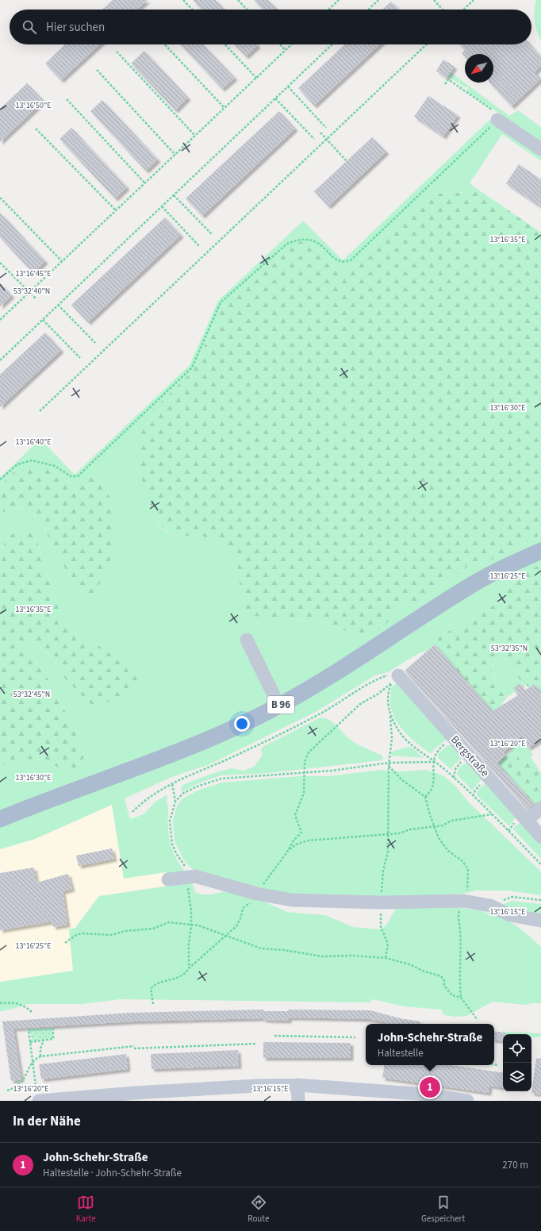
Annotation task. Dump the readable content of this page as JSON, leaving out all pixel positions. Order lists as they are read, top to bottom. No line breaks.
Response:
{"streets":{"main road":["B 96"],"street":["Bergstraße"]},"north":"bottom left","page":{"search":"Hier suchen","popup":["John-Schehr-Straße","Haltestelle"],"pins":"1","heading":"In der Nähe","list":[{"mark":"1","name":"John-Schehr-Straße","note":"Haltestelle · John-Schehr-Straße","value":"270 m"}],"nav":["Karte","Route","Gespeichert"]},"coordinates":["13°16'50\"E","13°16'35\"E","13°16'45\"E","53°32'40\"N","13°16'30\"E","13°16'40\"E","13°16'25\"E","53°32'35\"N","53°32'45\"N","13°16'20\"E","13°16'15\"E"]}
